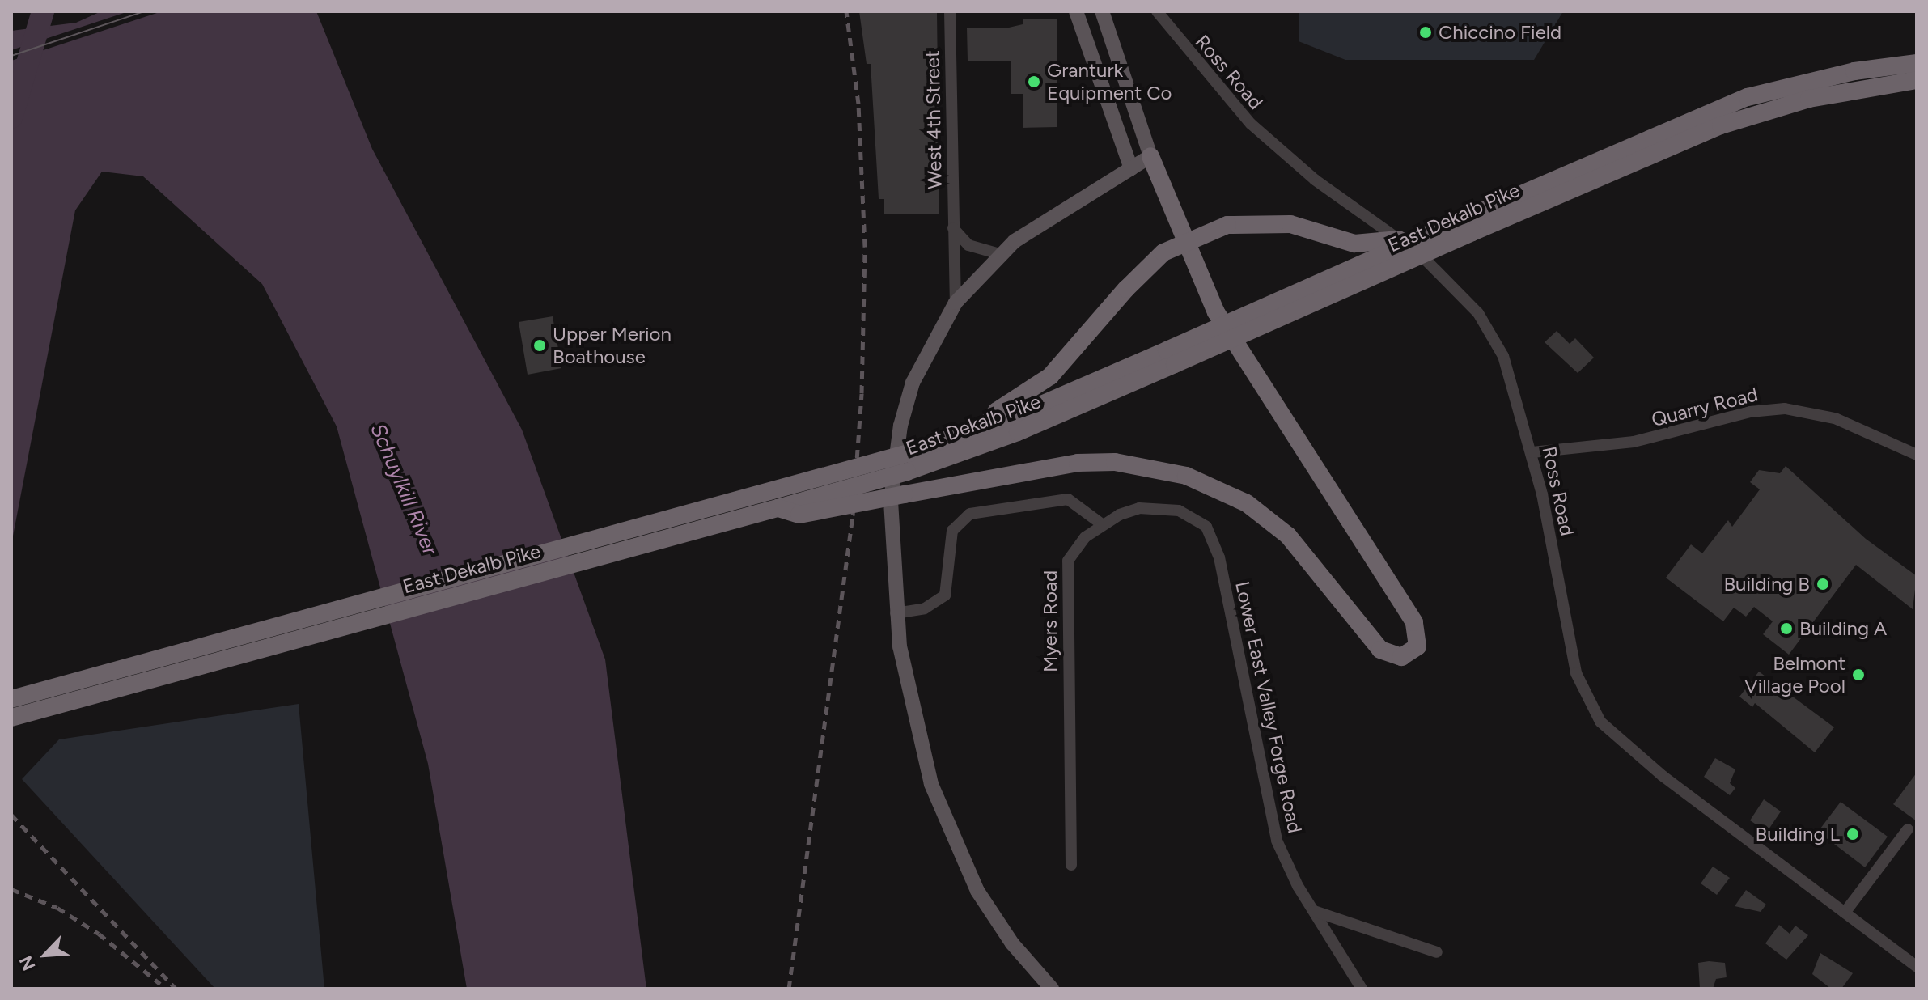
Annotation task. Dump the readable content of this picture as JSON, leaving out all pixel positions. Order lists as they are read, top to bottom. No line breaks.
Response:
{"streets":{"highway":["East Dekalb Pike"],"street":["Ross Road","West 4th Street","Quarry Road","Myers Road","Lower East Valley Forge Road"]},"crossings":[["Ross Road","Quarry Road"],["Myers Road","Lower East Valley Forge Road"]],"water":["Schuylkill River"],"places":["Chiccino Field","Granturk Equipment Co","Upper Merion Boathouse","Building B","Building A","Belmont Village Pool","Building L"],"north":"bottom left"}
